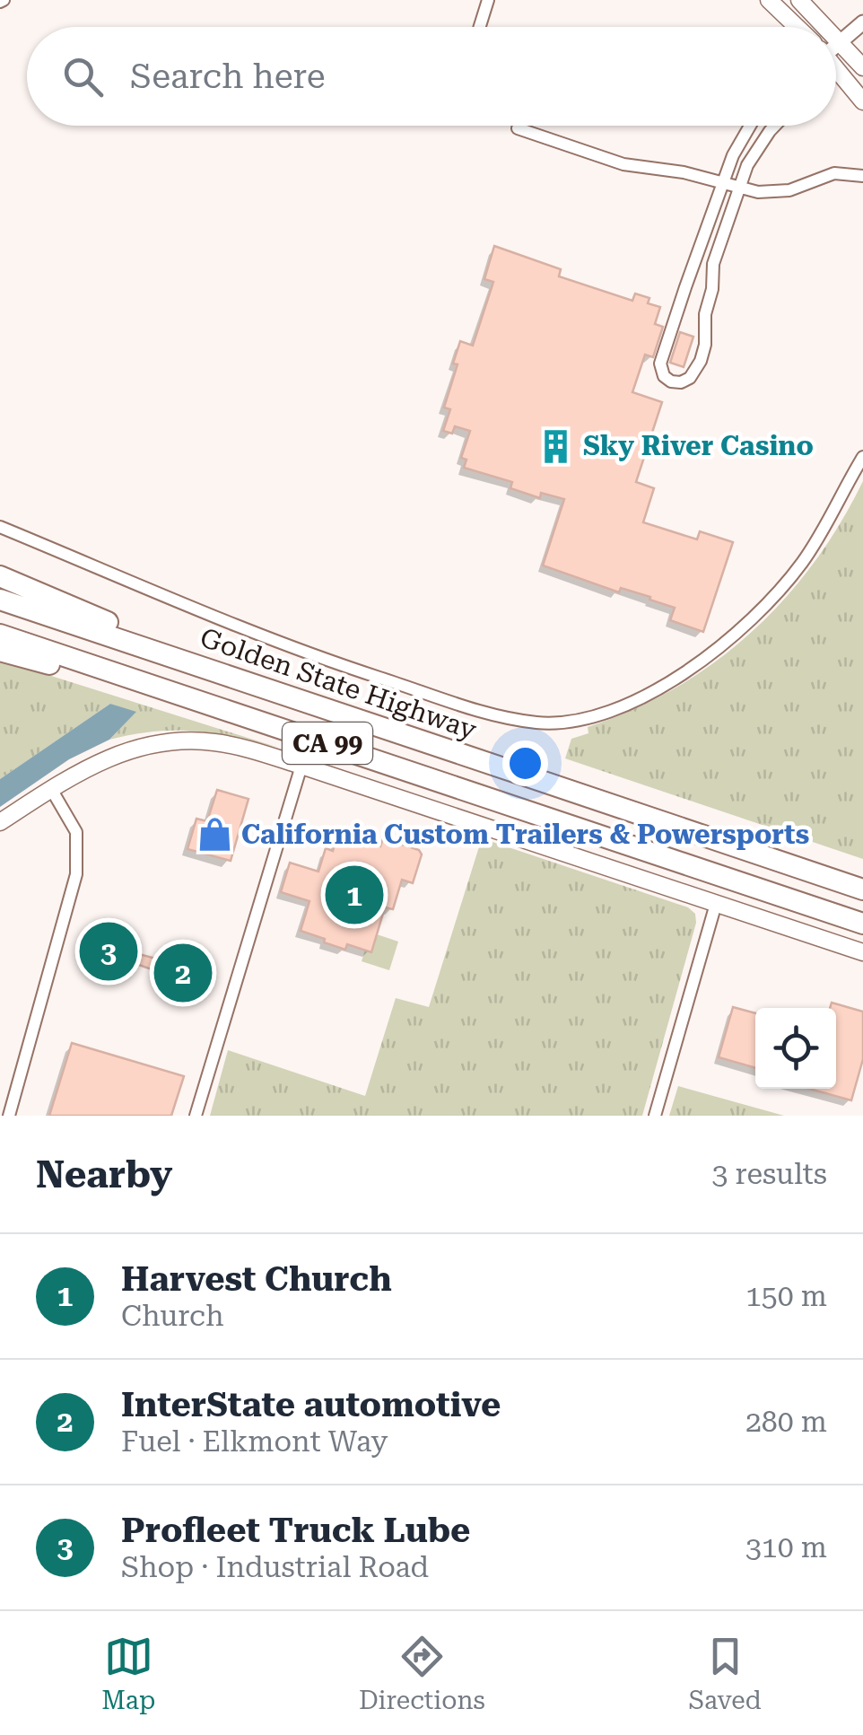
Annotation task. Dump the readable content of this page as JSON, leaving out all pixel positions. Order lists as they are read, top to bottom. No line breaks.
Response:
{"streets":{"highway":["Golden State Highway","CA 99"]},"places":{"building":["Sky River Casino"],"shop":["California Custom Trailers & Powersports"]},"page":{"search":"Search here","pins":["1","3","2"],"heading":["Nearby","3 results"],"list":[{"mark":"1","name":"Harvest Church","note":"Church","value":"150 m"},{"mark":"2","name":"InterState automotive","note":"Fuel · Elkmont Way","value":"280 m"},{"mark":"3","name":"Profleet Truck Lube","note":"Shop · Industrial Road","value":"310 m"}],"nav":["Map","Directions","Saved"]}}
